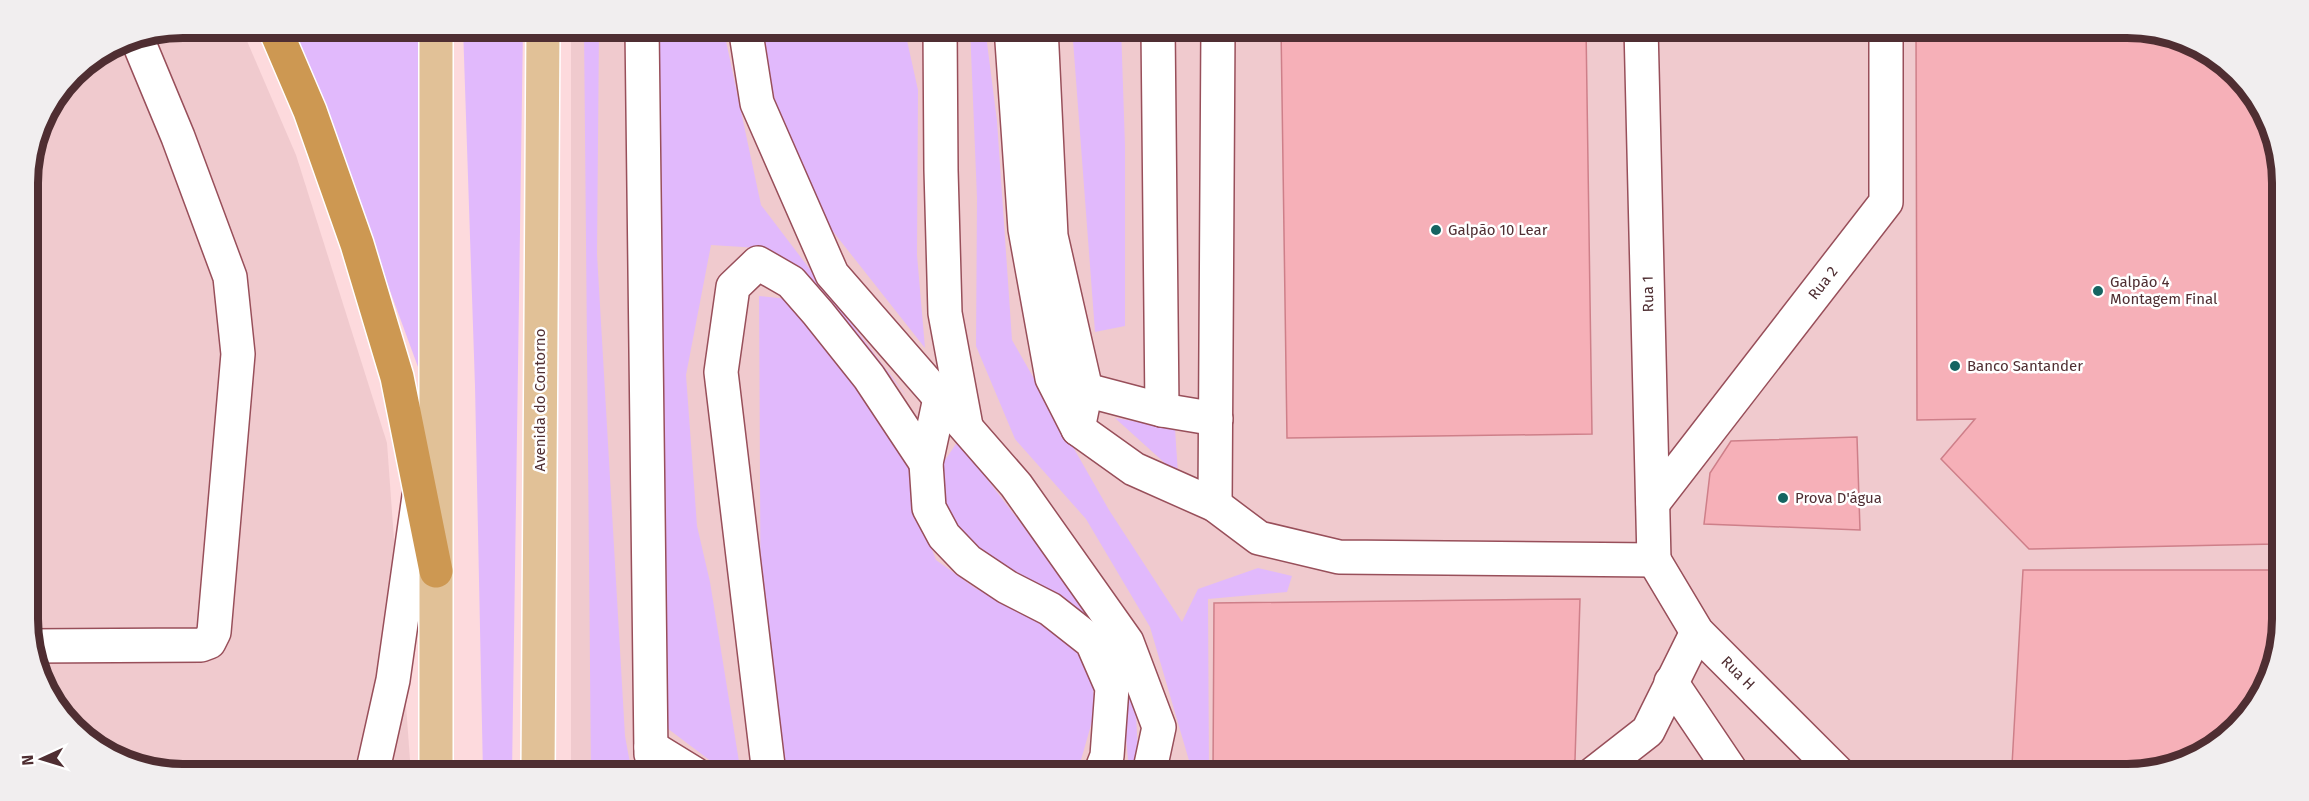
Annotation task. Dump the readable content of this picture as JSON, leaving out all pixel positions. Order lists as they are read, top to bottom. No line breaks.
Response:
{"streets":{"main road":["Avenida do Contorno"],"lane":["Rua 2","Rua 1","Rua H"]},"crossings":[["Rua 2","Rua 1"],["Rua 1","Rua H"]],"places":["Galpão 10 Lear","Galpão 4 Montagem Final","Banco Santander","Prova D'água"],"north":"left"}
